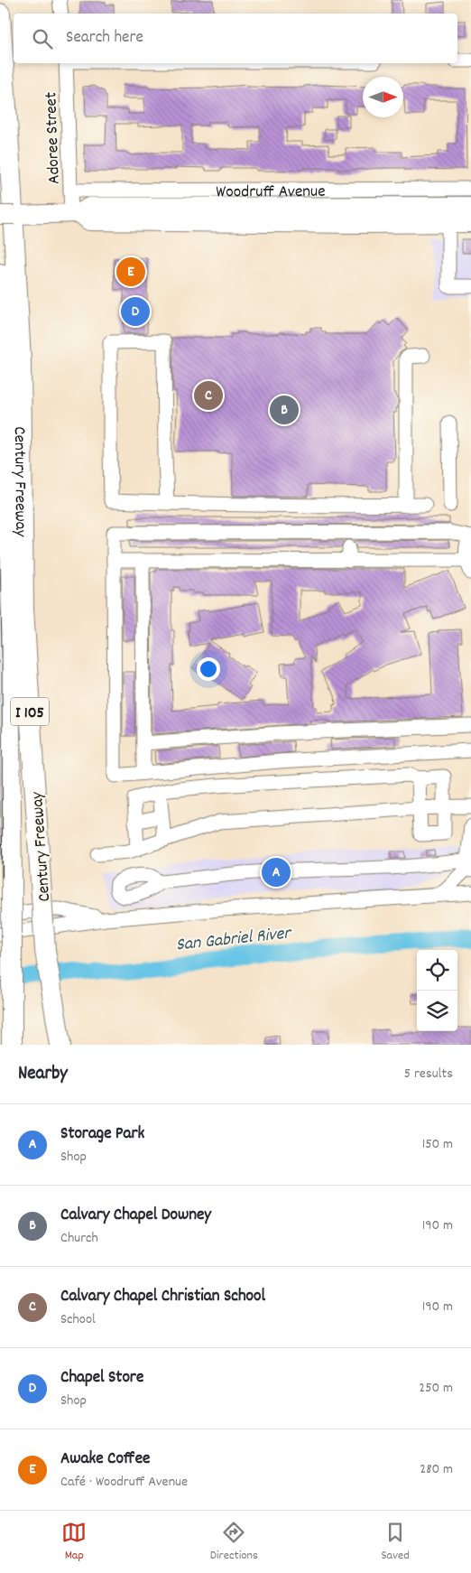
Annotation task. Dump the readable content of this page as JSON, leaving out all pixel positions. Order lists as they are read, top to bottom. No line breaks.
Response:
{"streets":{"highway":["Century Freeway","I 105"],"main road":["Woodruff Avenue"],"street":["Adoree Street"]},"crossings":[["Adoree Street","Woodruff Avenue"]],"water":["San Gabriel River"],"north":"right","page":{"search":"Search here","pins":["E","D","C","B","A"],"heading":["Nearby","5 results"],"list":[{"mark":"A","name":"Storage Park","note":"Shop","value":"150 m"},{"mark":"B","name":"Calvary Chapel Downey","note":"Church","value":"190 m"},{"mark":"C","name":"Calvary Chapel Christian School","note":"School","value":"190 m"},{"mark":"D","name":"Chapel Store","note":"Shop","value":"250 m"},{"mark":"E","name":"Awake Coffee","note":"Café · Woodruff Avenue","value":"280 m"}],"nav":["Map","Directions","Saved"]}}
